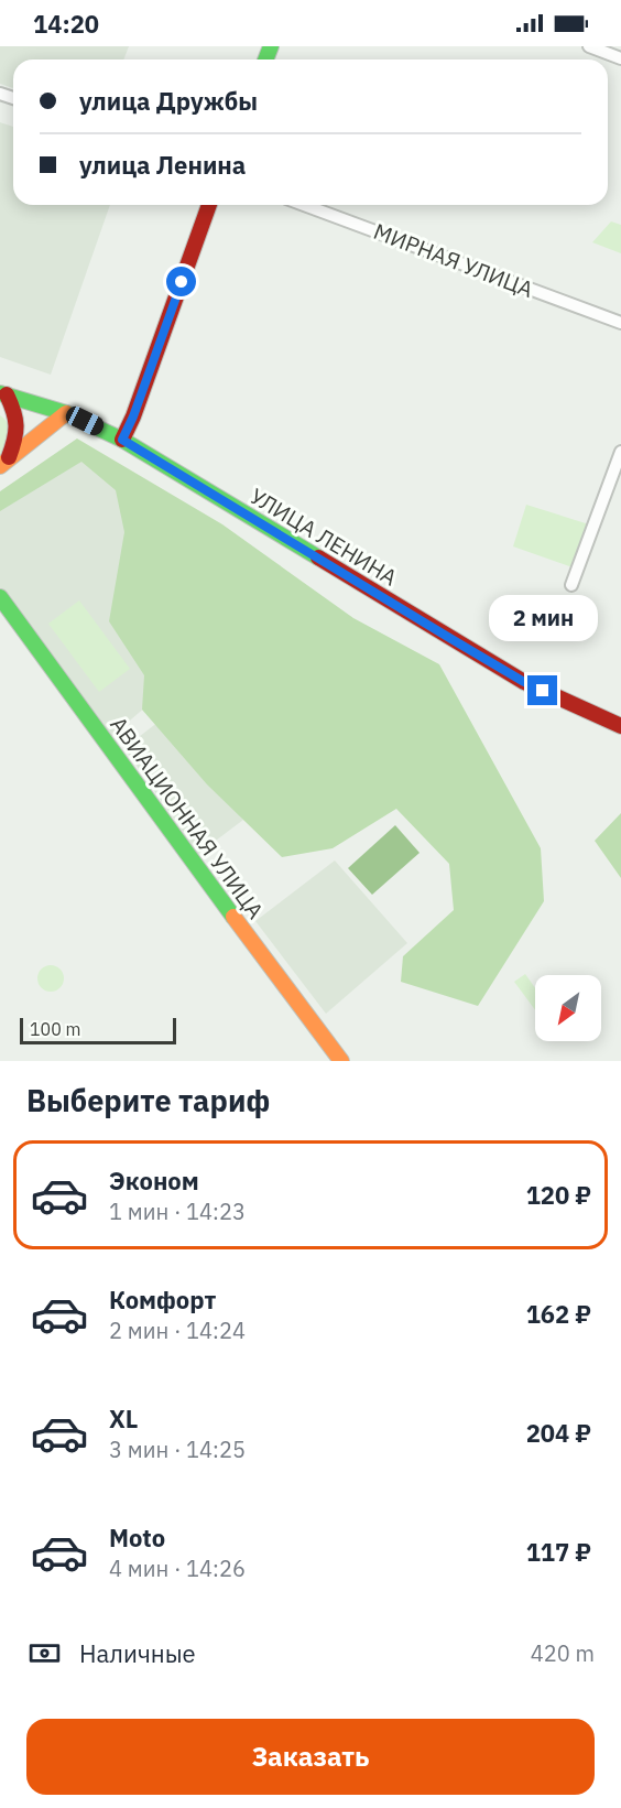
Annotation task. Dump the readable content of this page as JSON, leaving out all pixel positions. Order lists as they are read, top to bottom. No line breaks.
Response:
{"streets":{"street":["МИРНАЯ УЛИЦА","УЛИЦА ЛЕНИНА","АВИАЦИОННАЯ УЛИЦА"]},"scale_bar":"100 m","north":"bottom left","page":{"status":"14:20","banner":["улица Дружбы","улица Ленина"],"bubble":"2 мин","scale":"100 m","heading":"Выберите тариф","list":[{"name":"Эконом","note":"1 мин · 14:23","value":"120 ₽"},{"name":"Комфорт","note":"2 мин · 14:24","value":"162 ₽"},{"name":"XL","note":"3 мин · 14:25","value":"204 ₽"},{"name":"Moto","note":"4 мин · 14:26","value":"117 ₽"}],"pay":["Наличные","420 m"],"buttons":"Заказать"}}
